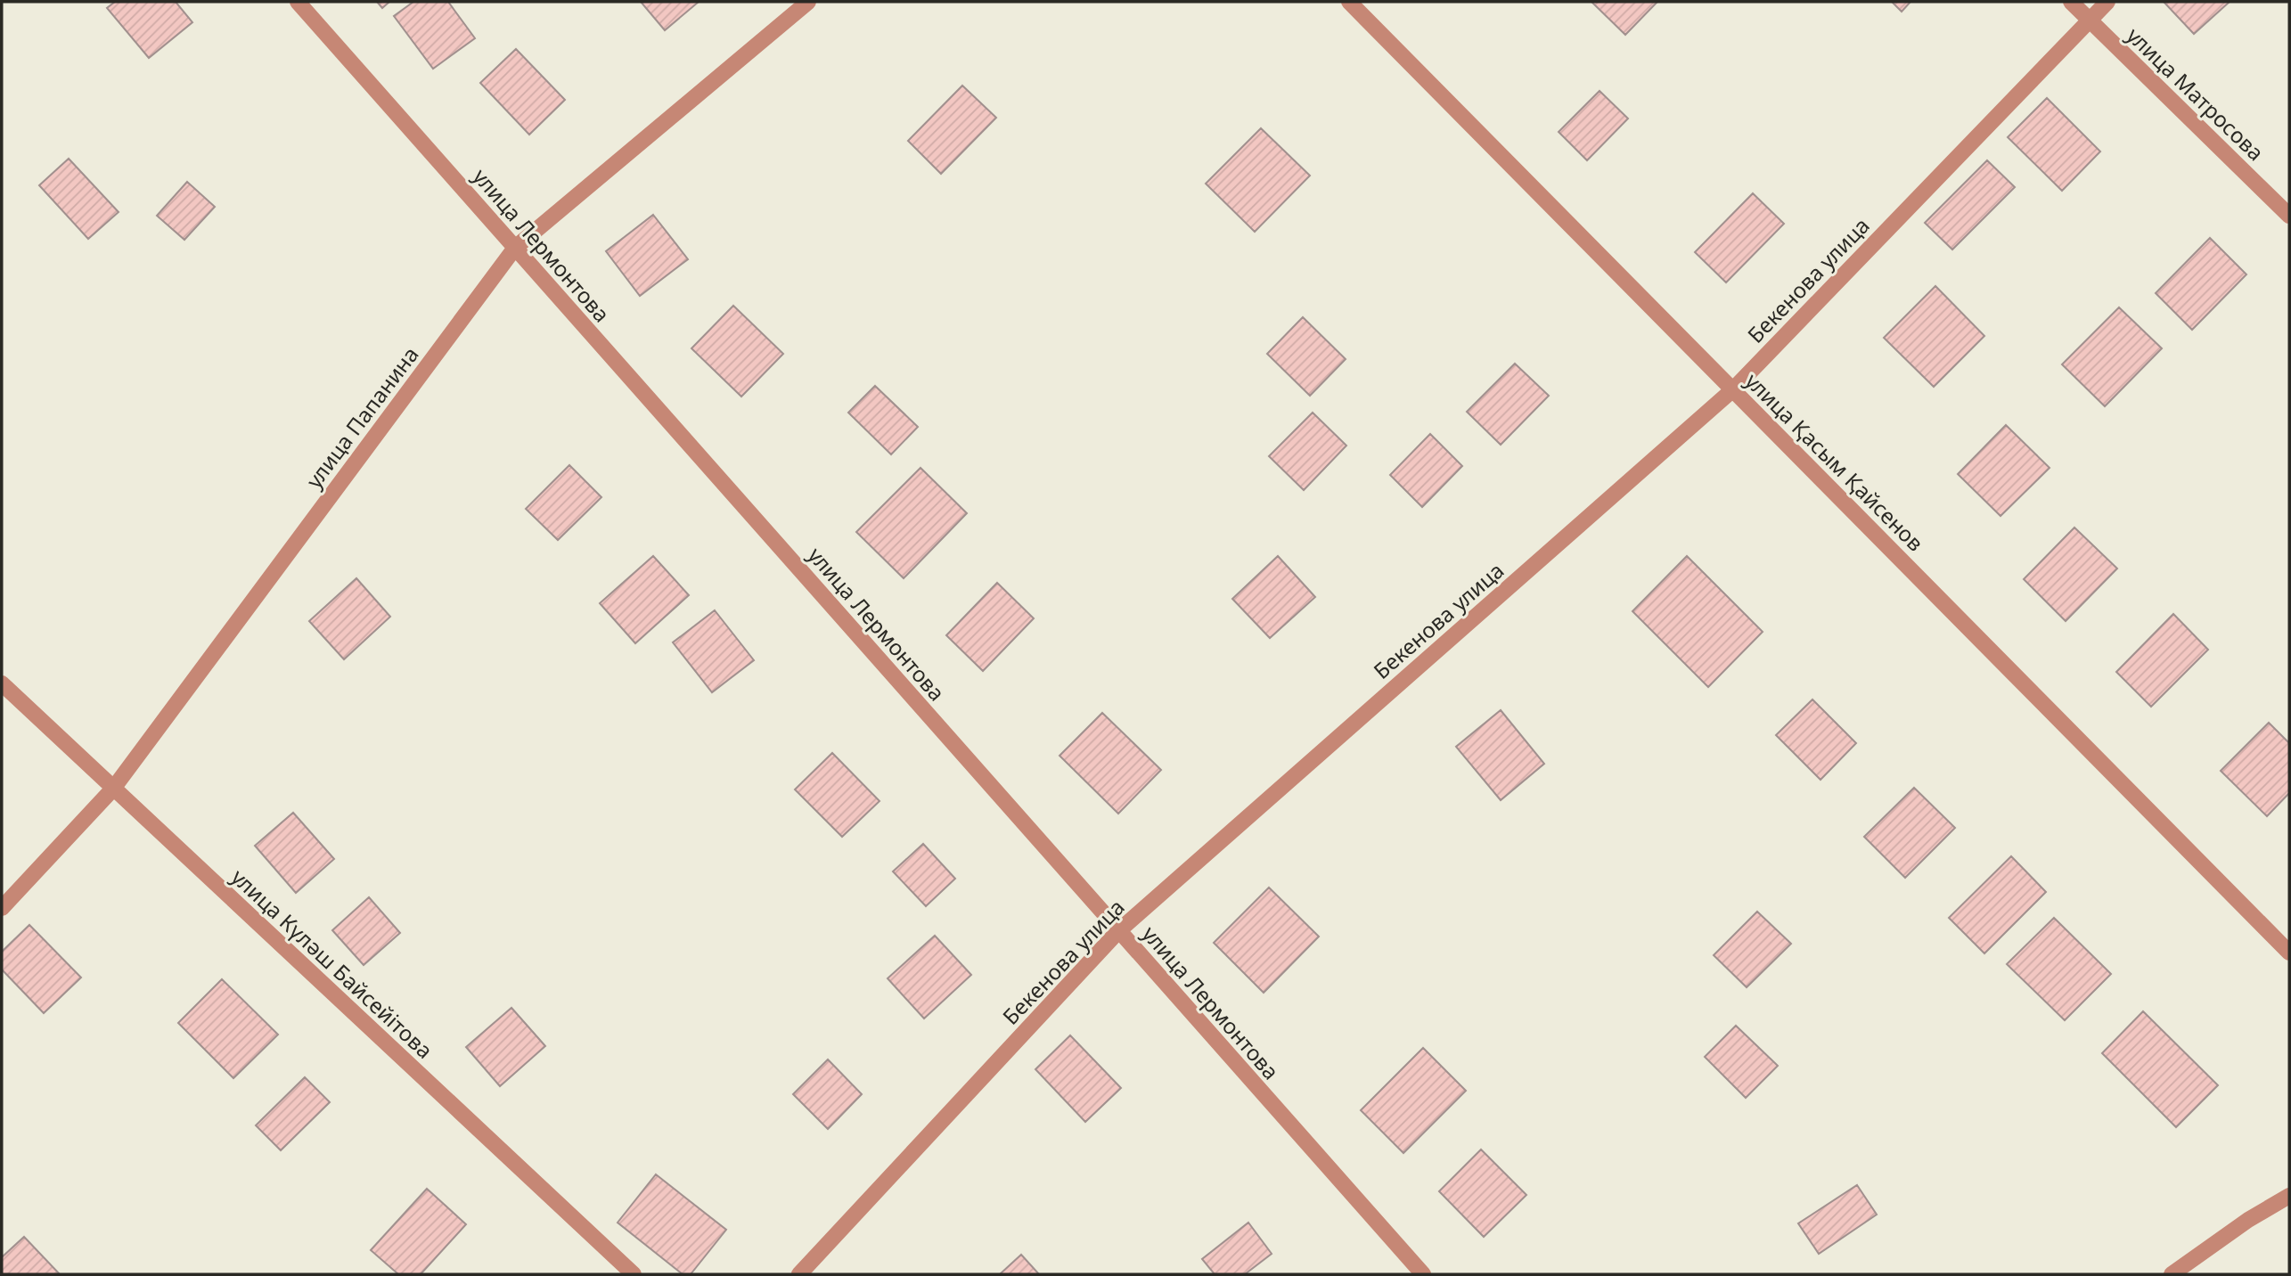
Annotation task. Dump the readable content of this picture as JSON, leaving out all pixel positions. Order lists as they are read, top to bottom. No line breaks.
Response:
{"streets":{"street":["улица Матросова","улица Лермонтова","Бекенова улица","улица Папанина","улица Қасым Қайсенов","улица Күләш Байсейітова"]},"crossings":[["улица Матросова","Бекенова улица"],["улица Лермонтова","Бекенова улица"],["улица Лермонтова","улица Папанина"],["Бекенова улица","улица Қасым Қайсенов"],["улица Папанина","улица Күләш Байсейітова"]]}
